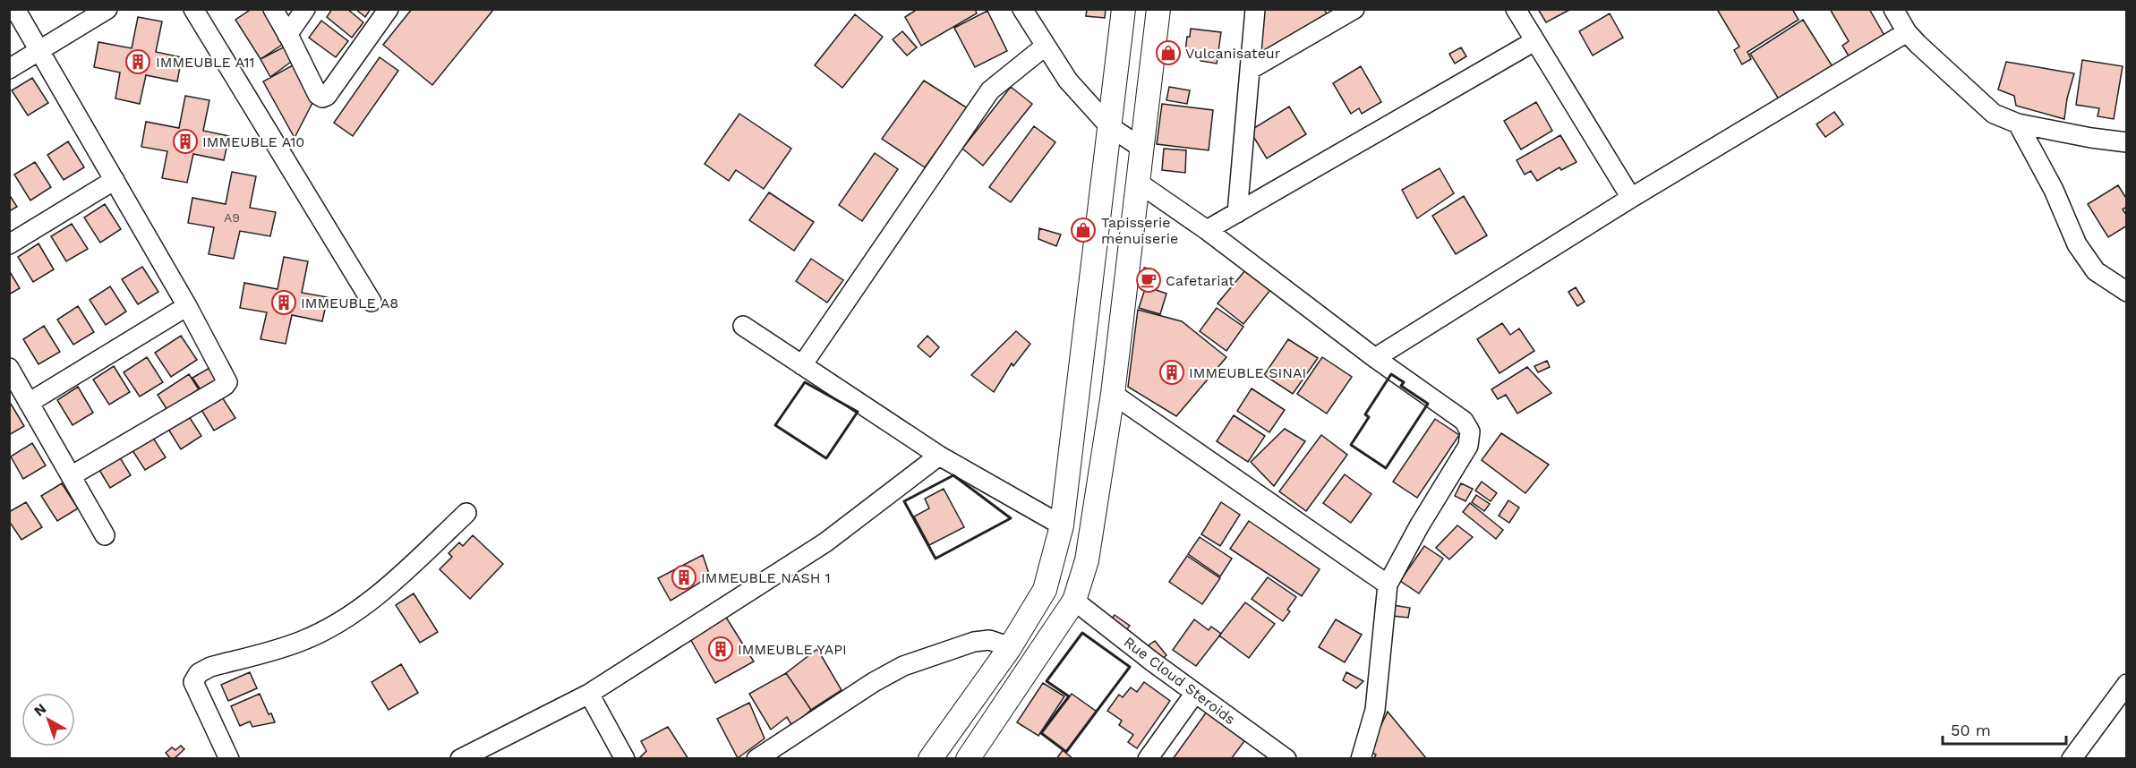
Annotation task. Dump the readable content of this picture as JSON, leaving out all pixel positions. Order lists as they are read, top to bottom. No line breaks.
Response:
{"streets":{"street":["Rue Cloud Steroids"]},"places":{"shop":["Vulcanisateur","Tapisserie menuiserie"],"building":["IMMEUBLE A11","IMMEUBLE A10","IMMEUBLE A8","IMMEUBLE SINAI","IMMEUBLE NASH 1","IMMEUBLE YAPI"],"cafe":["Cafetariat"]},"house_numbers":["A9"],"scale_bar":"50 m","north":"top left"}
